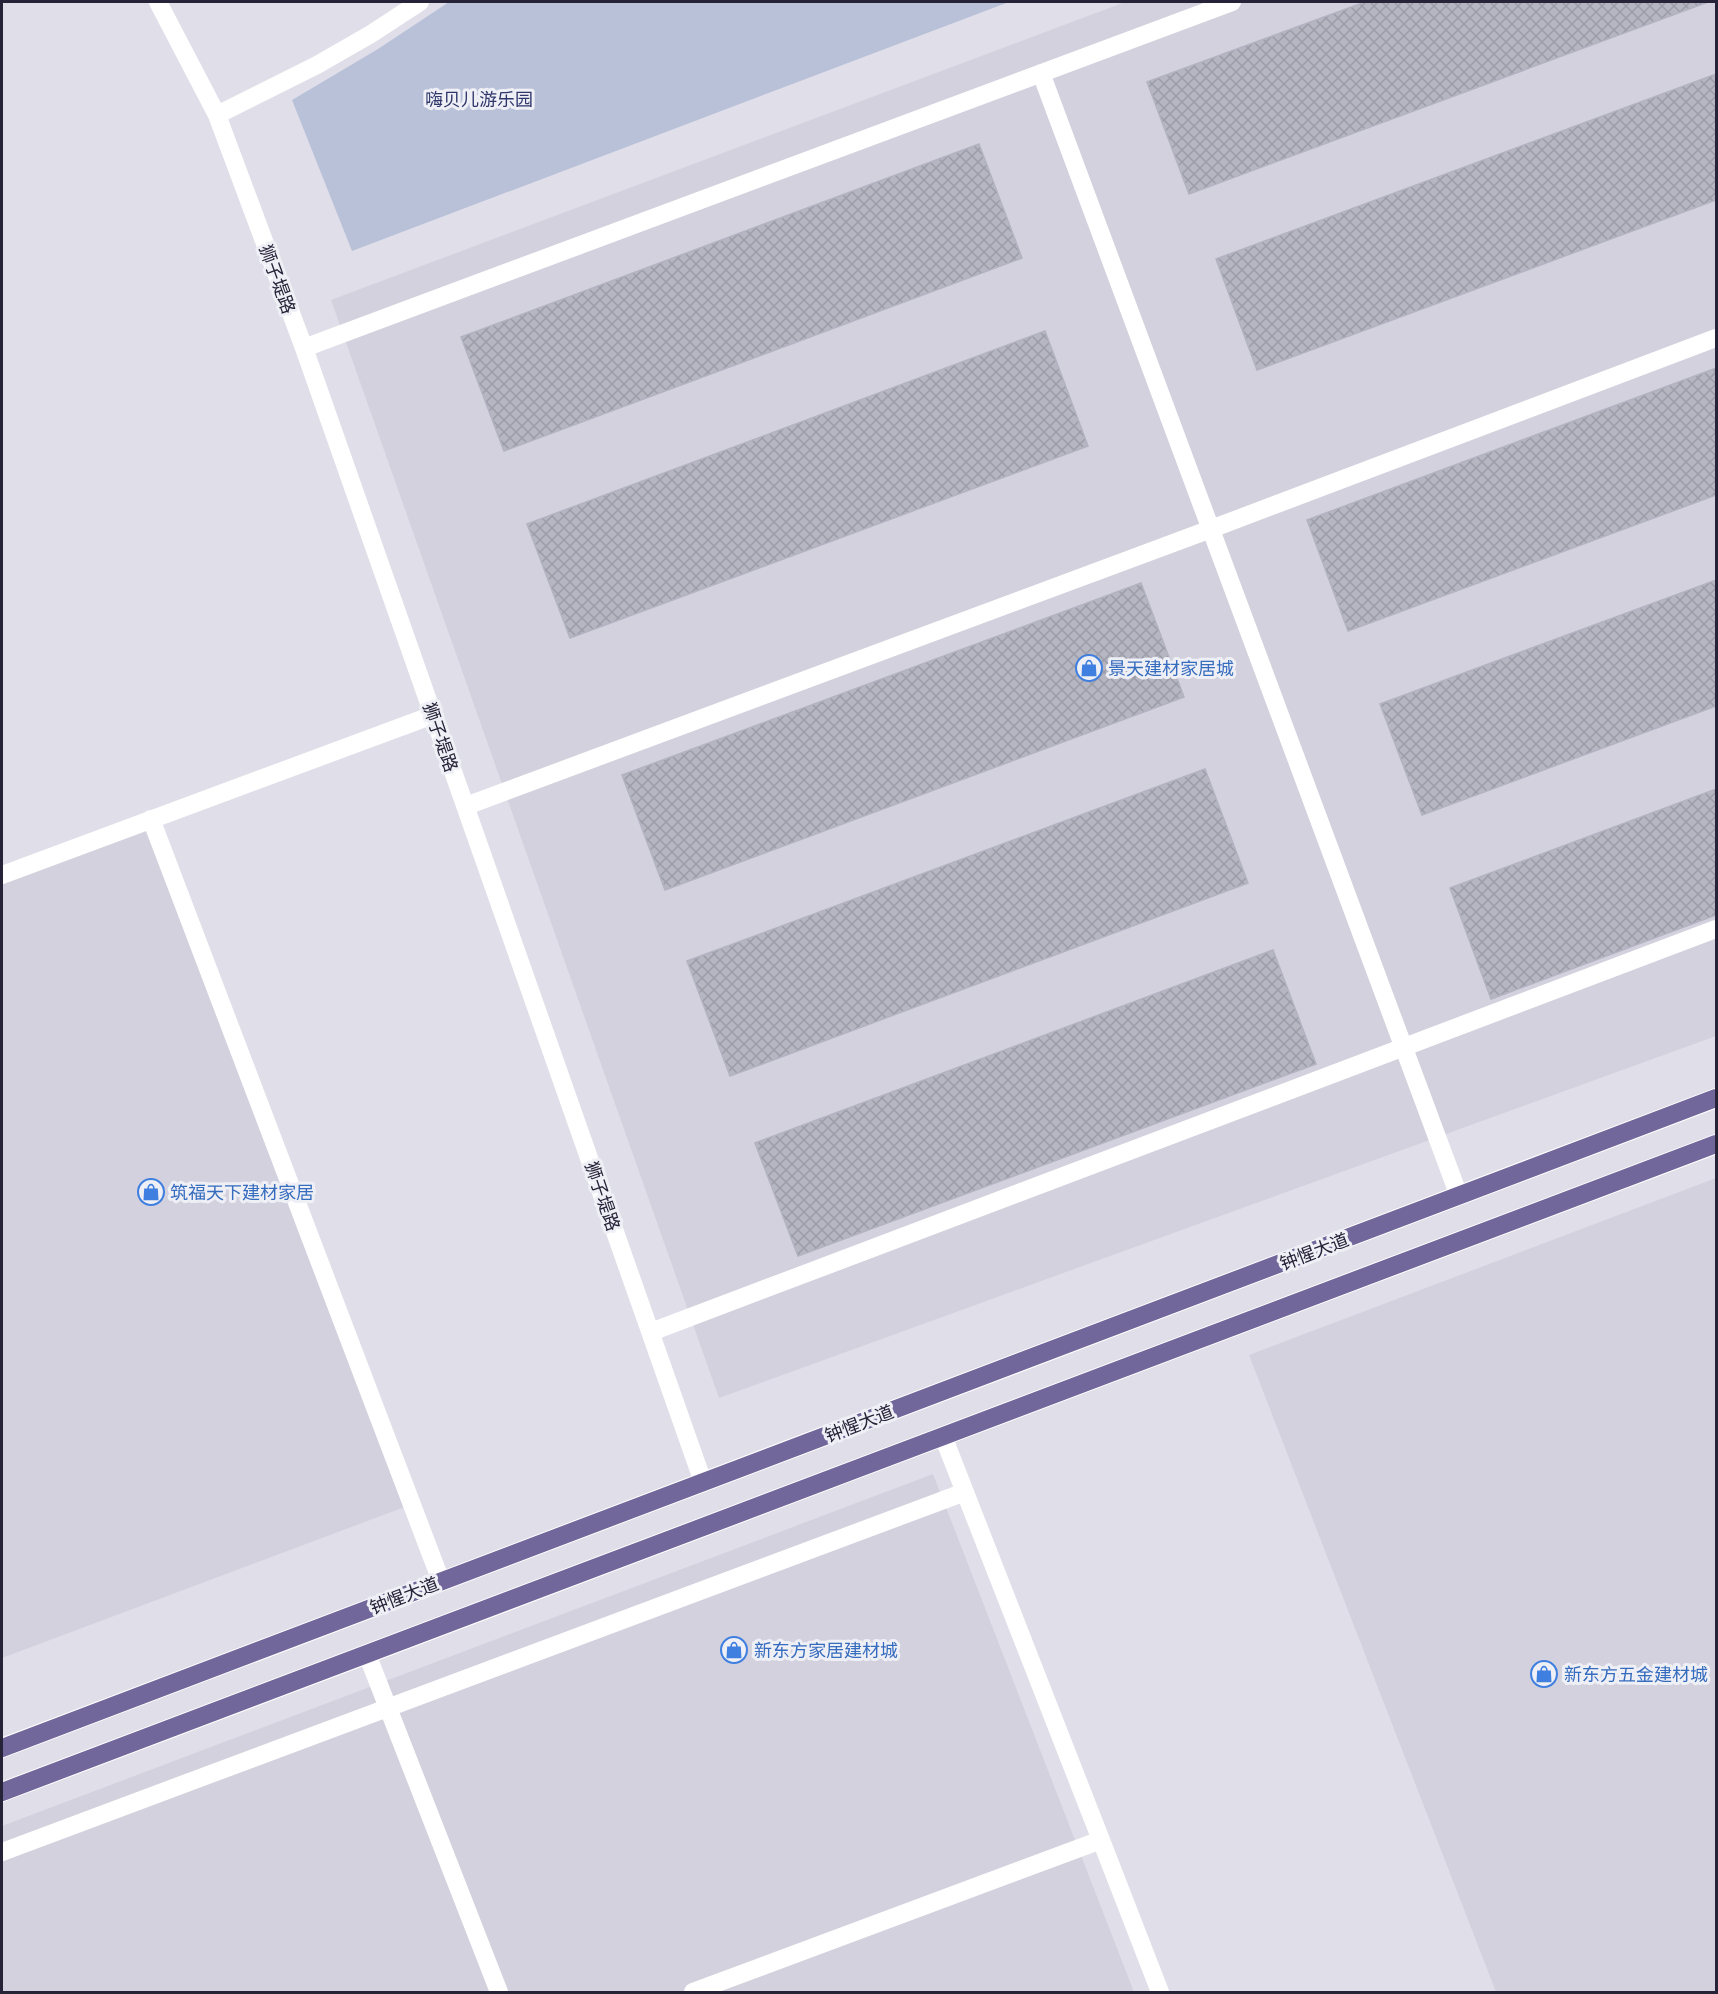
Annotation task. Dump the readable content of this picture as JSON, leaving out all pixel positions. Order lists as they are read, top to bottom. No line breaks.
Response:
{"streets":{"main road":["钟惺大道"],"street":["狮子堤路"]},"crossings":[["狮子堤路","钟惺大道"]],"parks":["嗨贝儿游乐园"],"places":{"shop":["景天建材家居城","筑福天下建材家居","新东方家居建材城","新东方五金建材城"]}}
